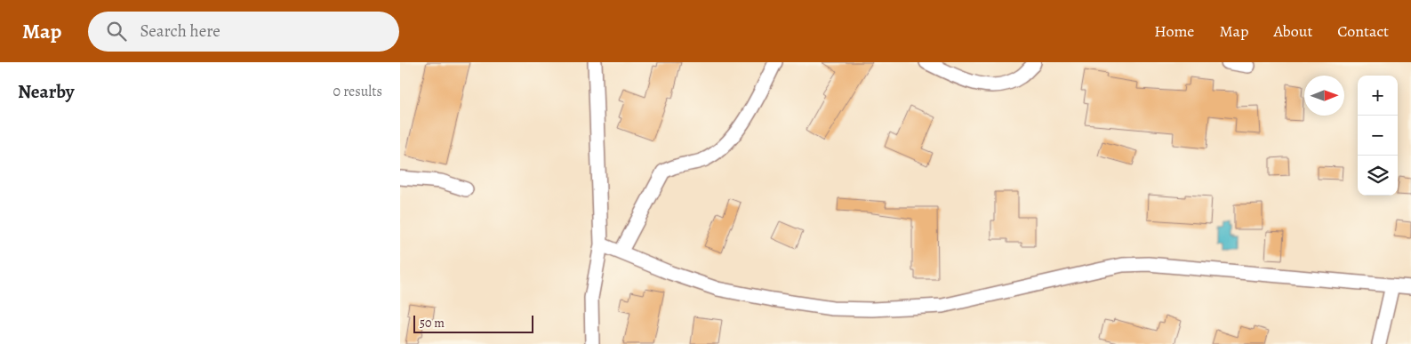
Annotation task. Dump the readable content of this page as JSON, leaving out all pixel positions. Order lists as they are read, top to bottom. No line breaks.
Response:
{"scale_bar":"50 m","north":"right","page":{"header":"Map","search":"Search here","nav":["Home","Map","About","Contact"],"heading":["Nearby","0 results"],"map_buttons":["+","−"],"scale":"50 m"}}
